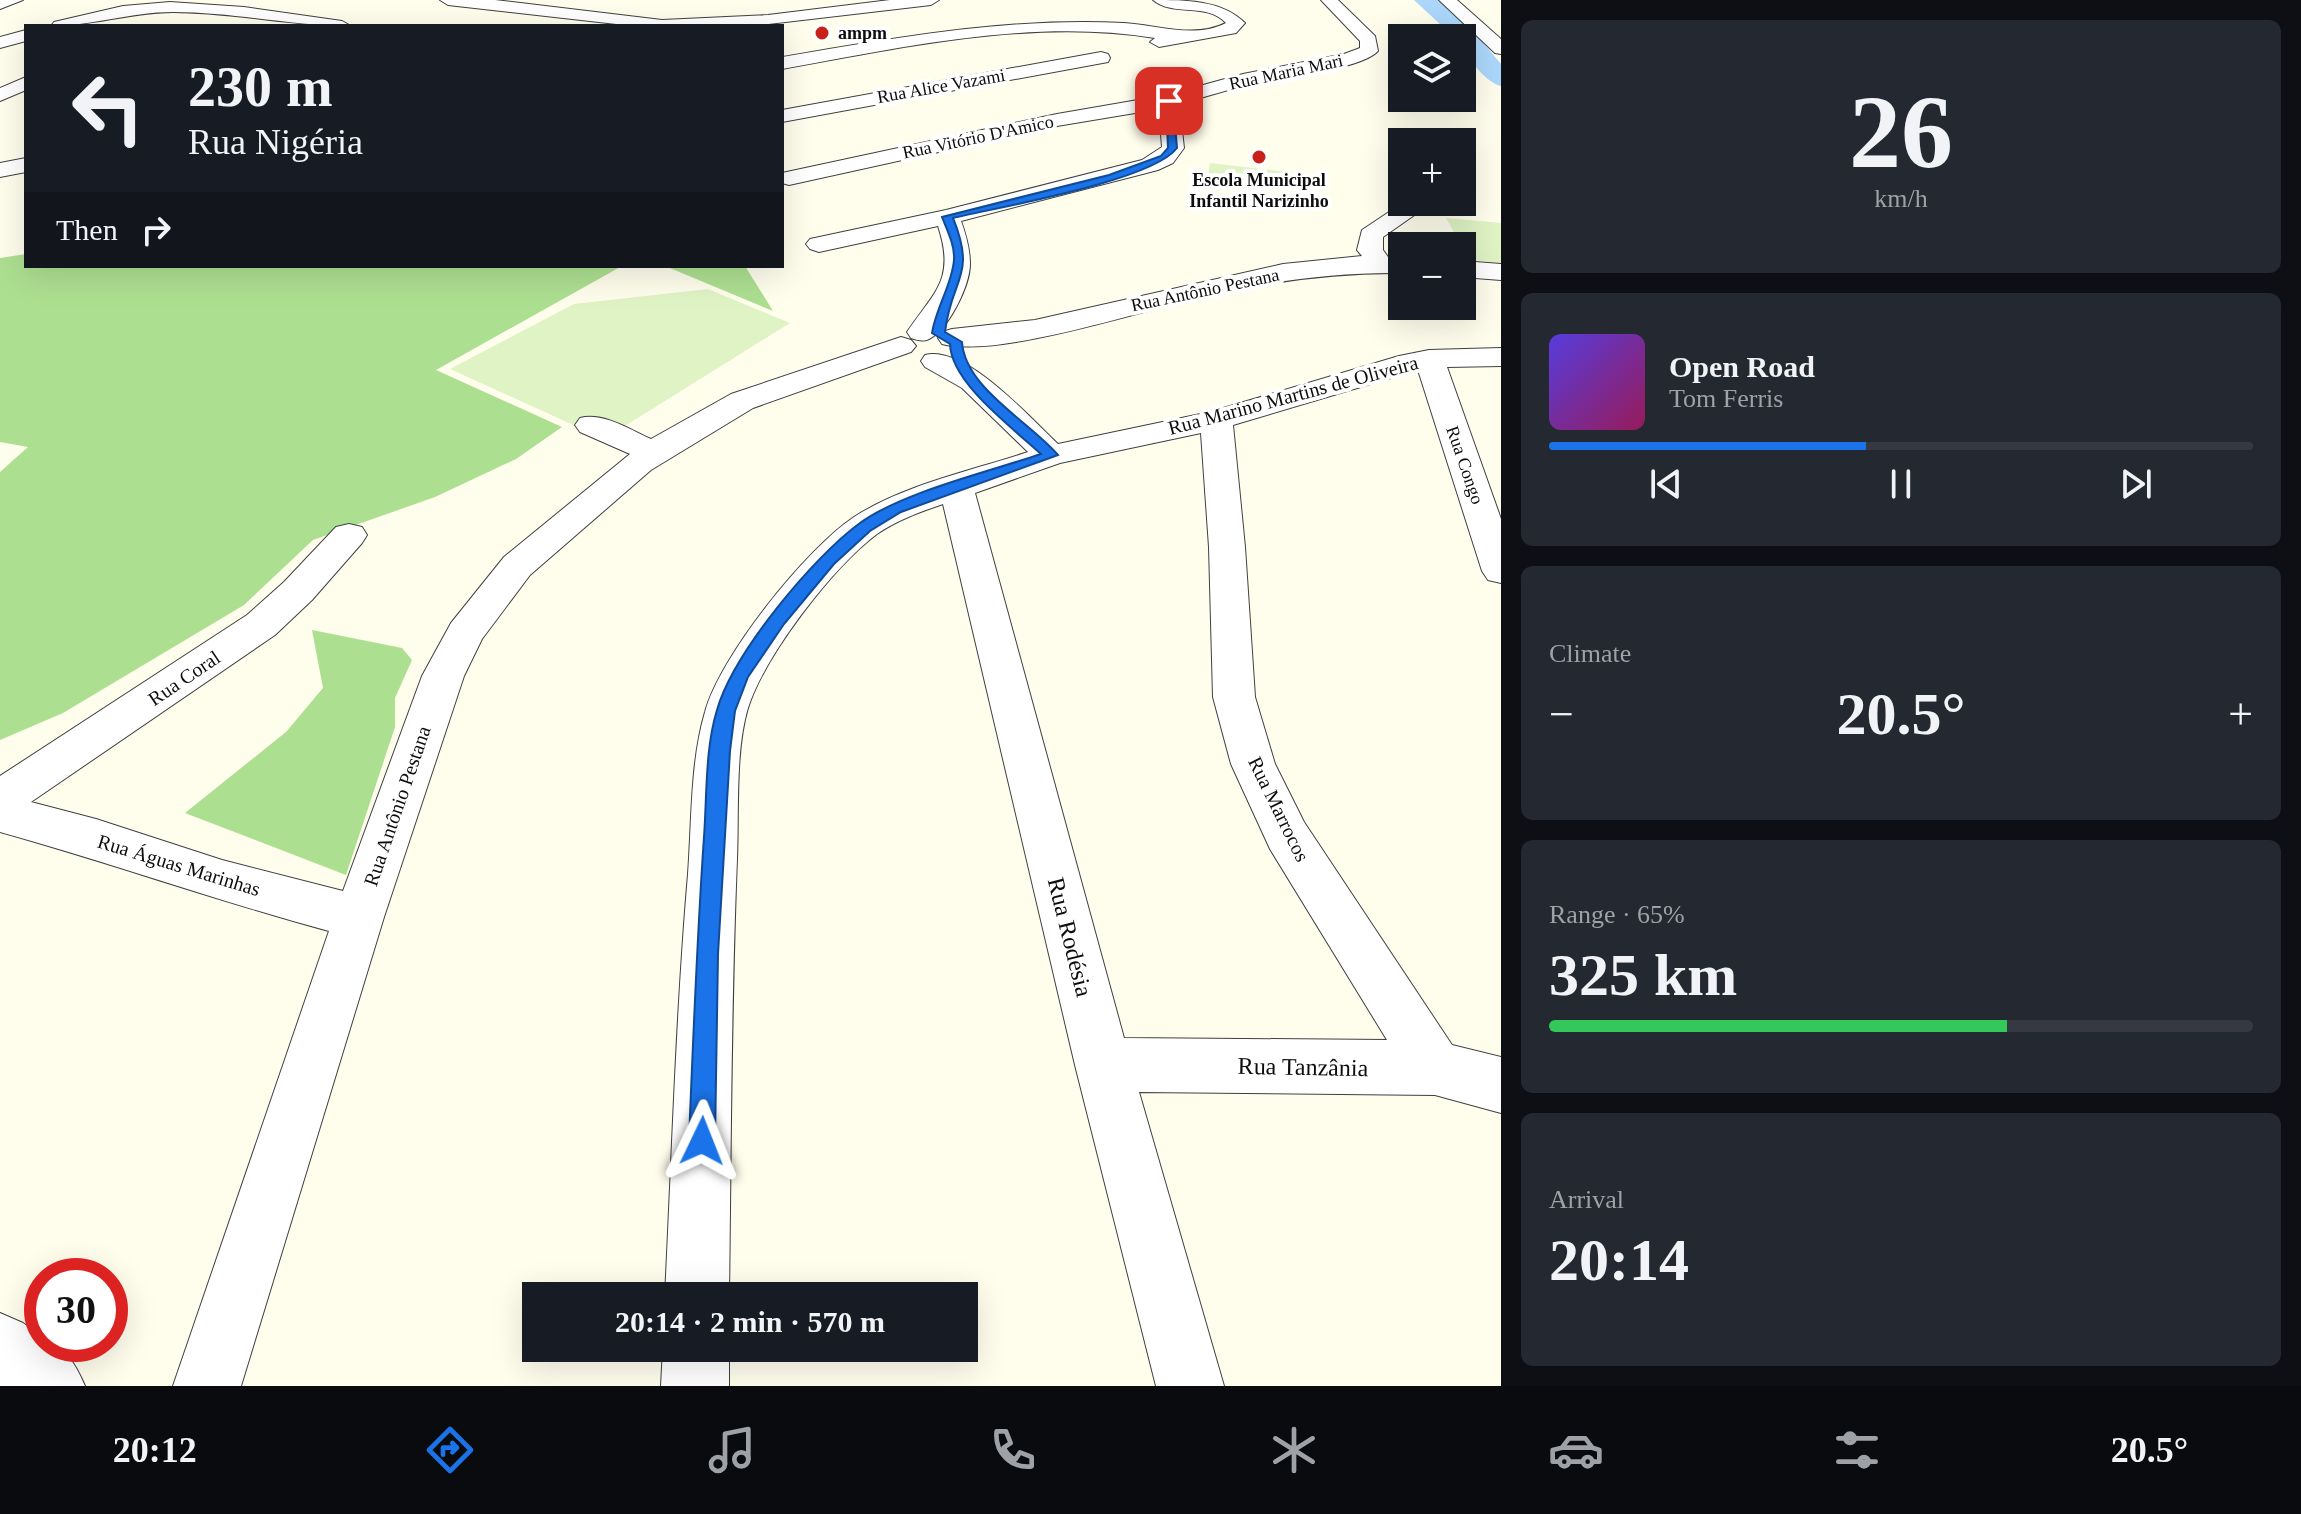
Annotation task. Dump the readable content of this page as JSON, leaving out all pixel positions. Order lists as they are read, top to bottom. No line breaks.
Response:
{"streets":{"street":["Rua Maria Mari","Rua Alice Vazami","Rua Vitório D'Amico","Rua Antônio Pestana","Rua Marino Martins de Oliveira","Rua Congo","Rua Coral","Rua Marrocos","Rua Águas Marinhas","Rua Rodésia","Rua Tanzânia"]},"crossings":[["Rua Maria Mari","Rua Vitório D'Amico"],["Rua Antônio Pestana","Rua Águas Marinhas"],["Rua Marino Martins de Oliveira","Rua Congo"],["Rua Marino Martins de Oliveira","Rua Marrocos"],["Rua Marino Martins de Oliveira","Rua Rodésia"],["Rua Marrocos","Rua Tanzânia"],["Rua Rodésia","Rua Tanzânia"]],"places":["ampm","Escola Municipal Infantil Narizinho"],"page":{"tile":[["26","km/h"],"Climate",["Range · 65%","325 km"],["Arrival","20:14"]],"map_buttons":["+","−"],"turn":["230 m","Rua Nigéria"],"then":"Then","song":["Open Road","Tom Ferris"],"heat":["−","20.5°","+"],"limit":"30","trip":"20:14 · 2 min · 570 m","tabs":["20:12","20.5°"]}}
